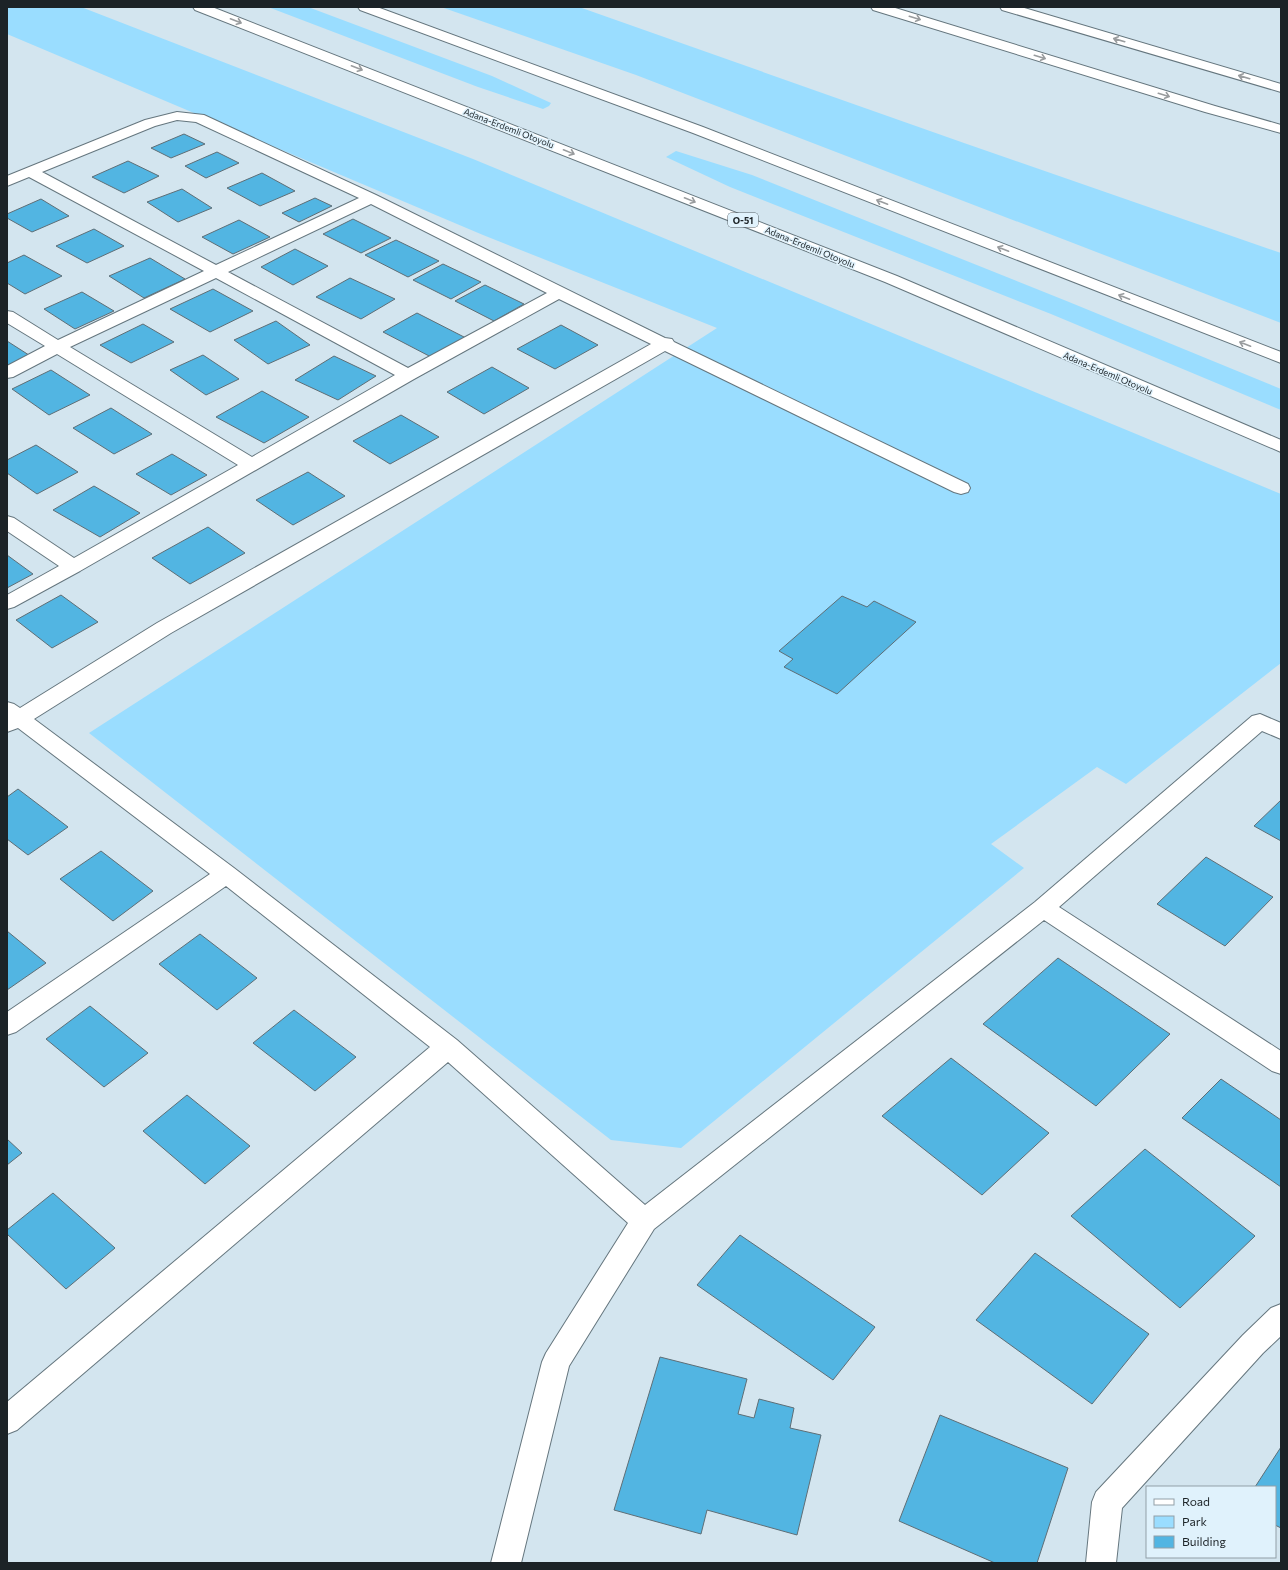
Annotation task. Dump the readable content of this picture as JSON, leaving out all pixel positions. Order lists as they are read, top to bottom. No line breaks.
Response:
{"streets":{"main road":["Adana-Erdemli Otoyolu","O-51"]},"legend":["Road","Park","Building"]}
